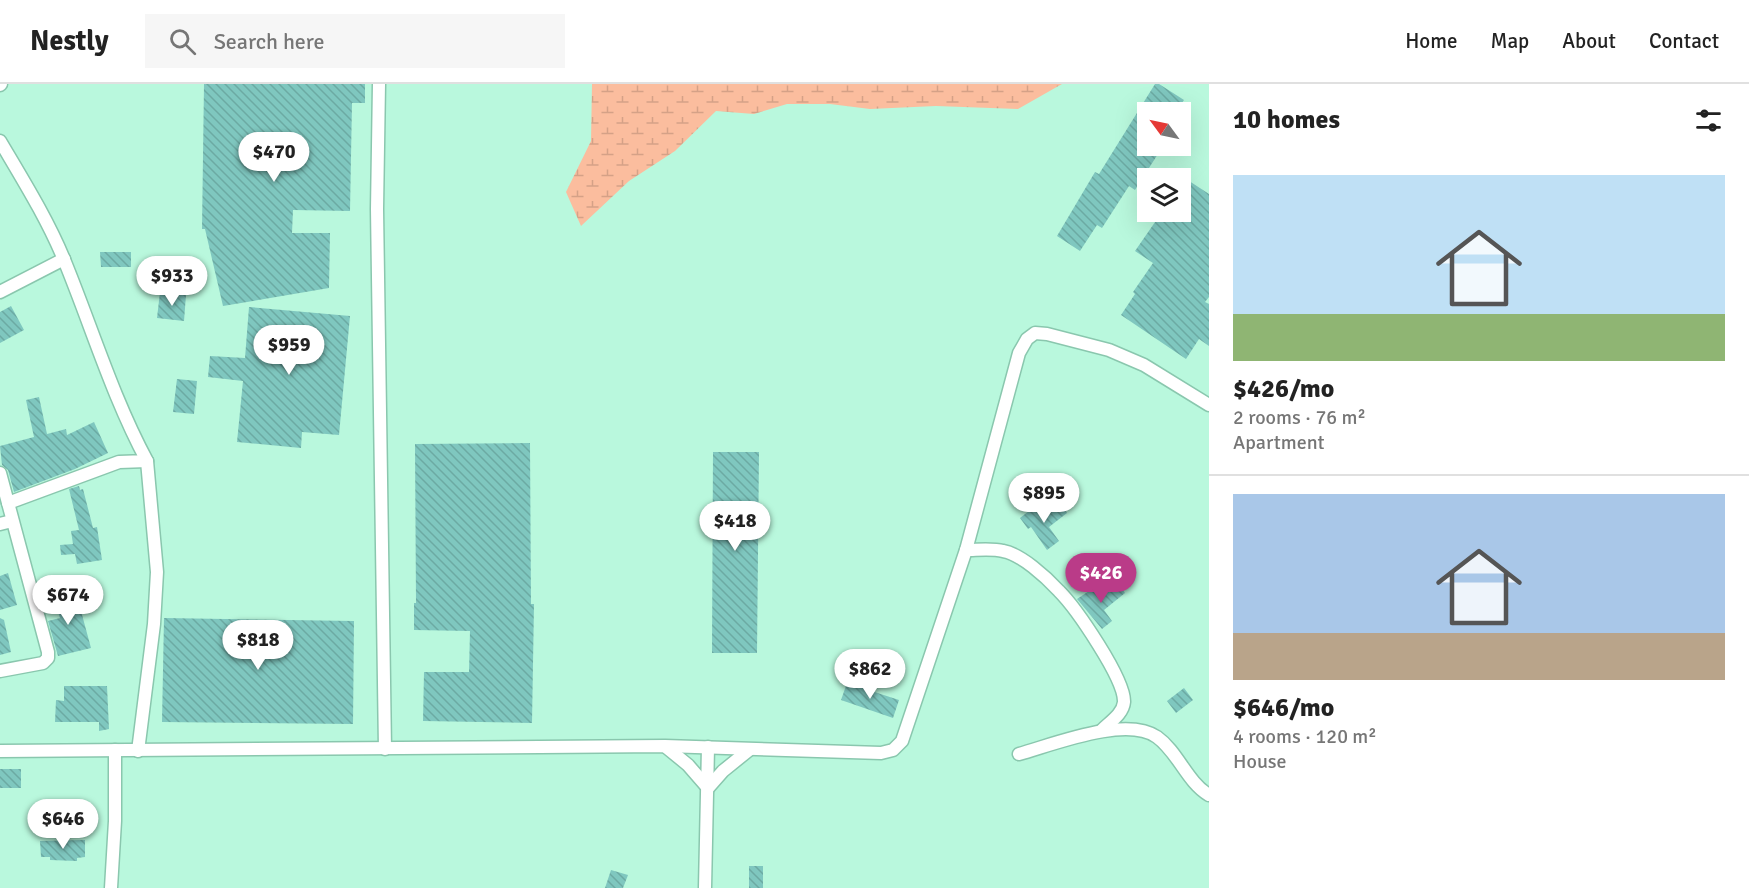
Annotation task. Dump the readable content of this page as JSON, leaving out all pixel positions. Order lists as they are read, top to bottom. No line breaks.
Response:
{"north":"top left","page":{"header":"Nestly","search":"Search here","nav":["Home","Map","About","Contact"],"heading":"10 homes","price":["$470","$933","$959","$895","$418","$426","$674","$818","$862","$646"],"list":[{"name":"$426/mo","note":"2 rooms · 76 m² · Apartment"},{"name":"$646/mo","note":"4 rooms · 120 m² · House"}]}}
